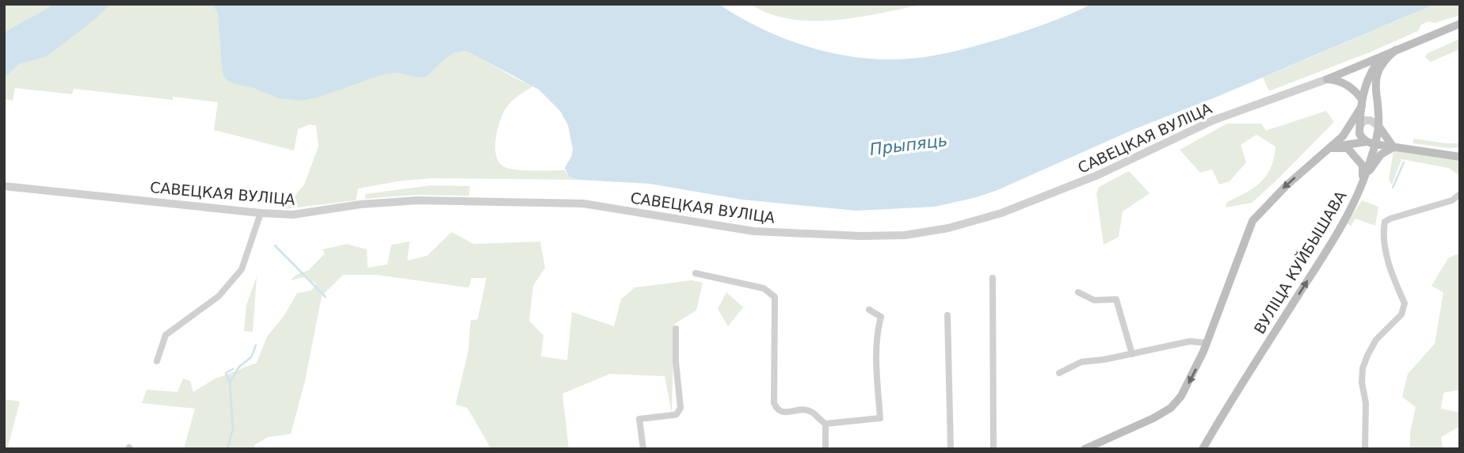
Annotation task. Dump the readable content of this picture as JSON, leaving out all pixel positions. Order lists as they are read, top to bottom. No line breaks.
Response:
{"streets":{"main road":["САВЕЦКАЯ ВУЛІЦА","ВУЛІЦА КУЙБЫШАВА"]},"crossings":[["САВЕЦКАЯ ВУЛІЦА","ВУЛІЦА КУЙБЫШАВА"]],"water":["Прыпяць"]}
